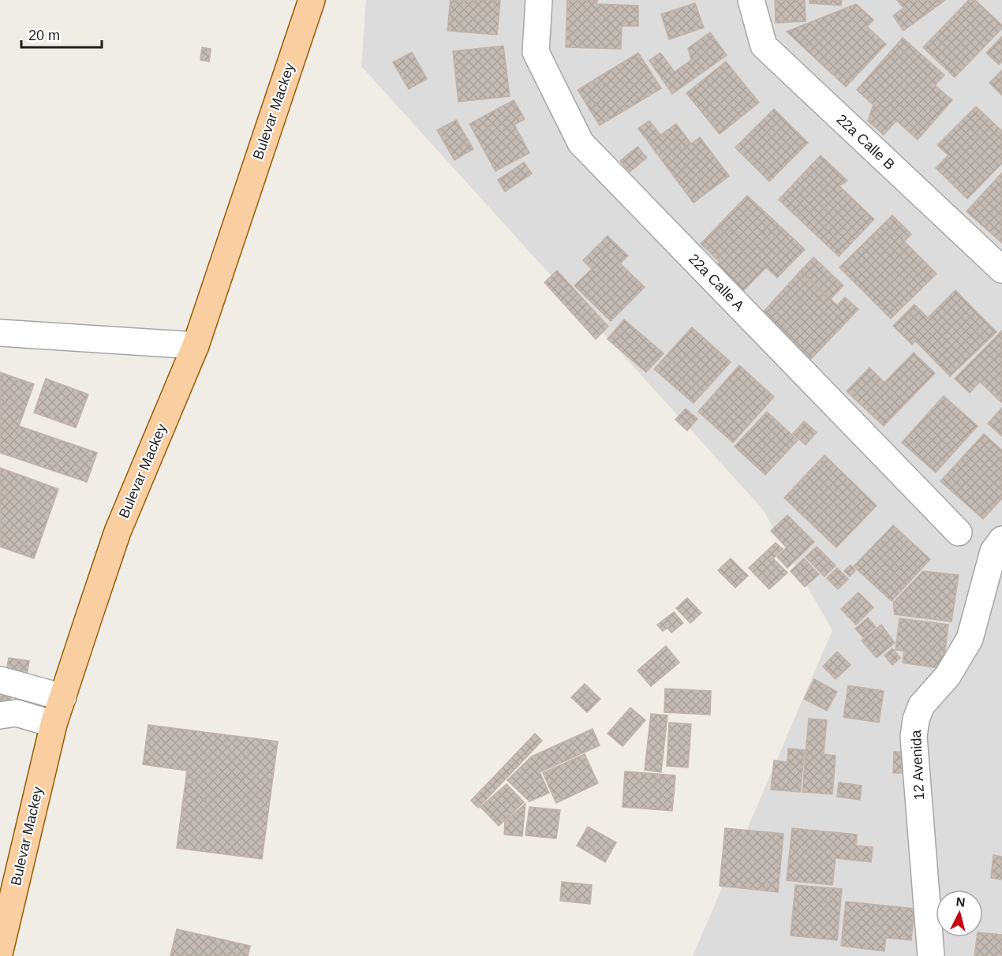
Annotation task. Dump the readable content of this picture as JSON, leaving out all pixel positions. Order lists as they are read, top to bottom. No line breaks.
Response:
{"streets":{"main road":["Bulevar Mackey"],"street":["22a Calle B","22a Calle A","12 Avenida"]},"scale_bar":"20 m","north":"top"}
